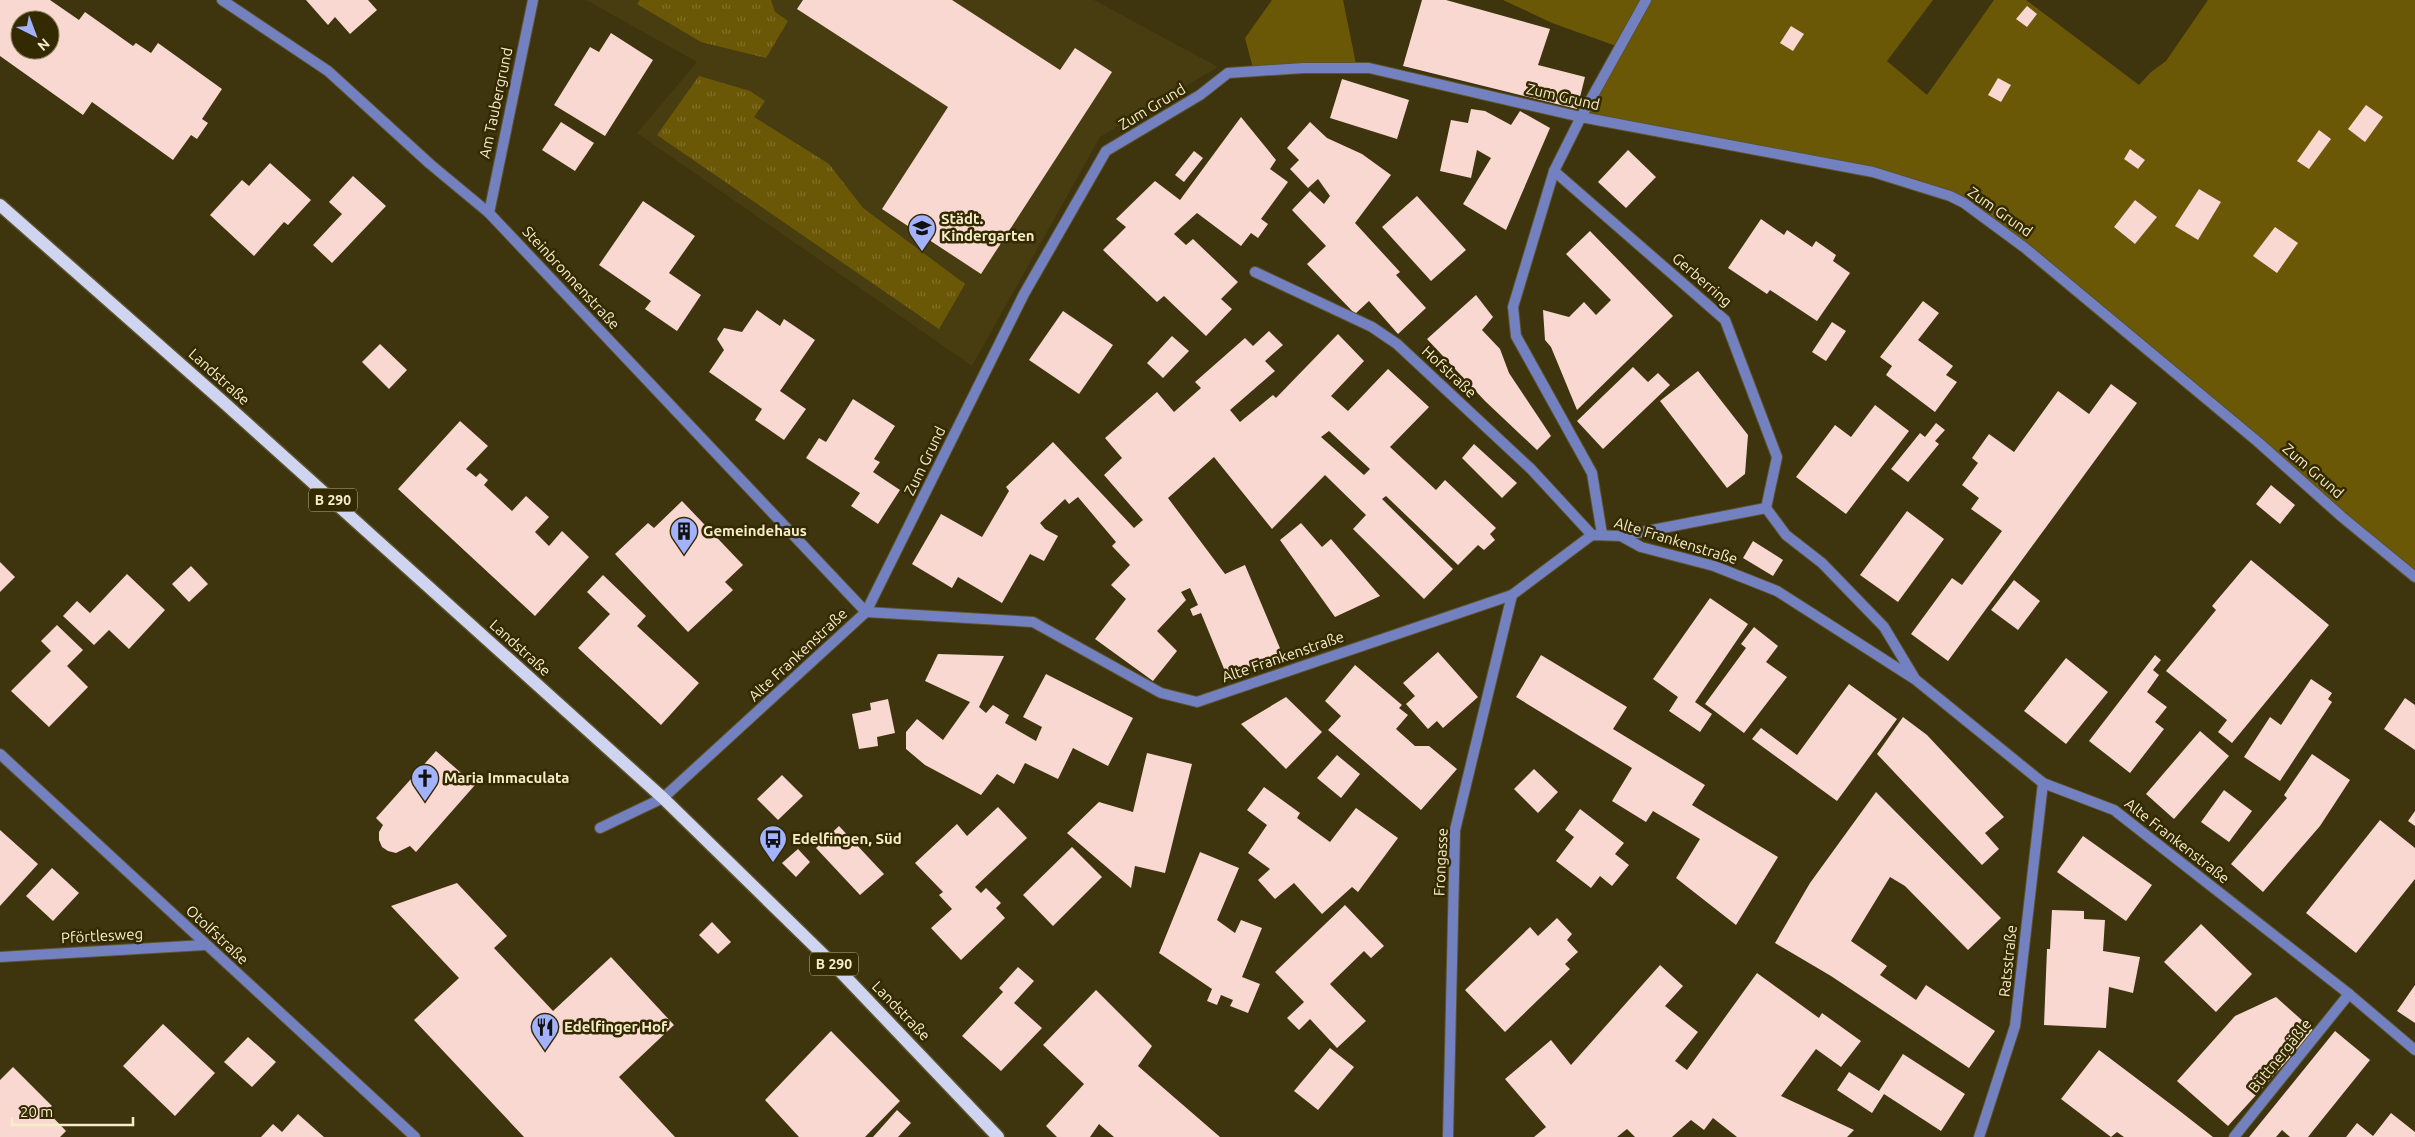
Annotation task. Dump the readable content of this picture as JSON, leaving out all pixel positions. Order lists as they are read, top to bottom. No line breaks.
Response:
{"streets":{"main road":["Landstraße","B 290"],"street":["Zum Grund","Am Taubergrund","Steinbronnenstraße","Gerberring","Hofstraße","Alte Frankenstraße","Frongasse","Otolfstraße","Pförtlesweg","Ratsstraße","Büttnergäßle"]},"crossings":[["Zum Grund","Steinbronnenstraße"],["Zum Grund","Alte Frankenstraße"],["Am Taubergrund","Steinbronnenstraße"],["Steinbronnenstraße","Alte Frankenstraße"],["Hofstraße","Alte Frankenstraße"],["Landstraße","Alte Frankenstraße"],["Alte Frankenstraße","Frongasse"],["Alte Frankenstraße","Ratsstraße"],["Alte Frankenstraße","Büttnergäßle"],["Otolfstraße","Pförtlesweg"]],"places":{"school or university":["Städt. Kindergarten"],"building":["Gemeindehaus"],"church":["Maria Immaculata"],"bus stop":["Edelfingen, Süd"],"restaurant":["Edelfinger Hof"]},"scale_bar":"20 m","north":"bottom right"}
